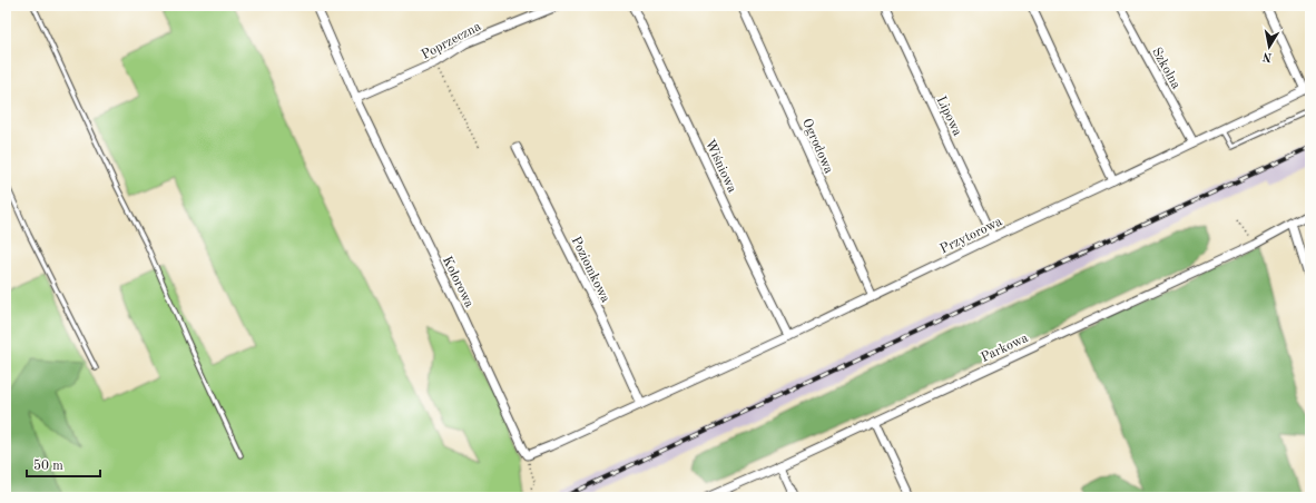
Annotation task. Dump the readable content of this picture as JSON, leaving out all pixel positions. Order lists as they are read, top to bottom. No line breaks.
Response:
{"streets":{"street":["Poprzeczna","Szkolna","Lipowa","Ogrodowa","Wiśniowa","Przytorowa","Poziomkowa","Kolorowa","Parkowa"]},"crossings":[["Poprzeczna","Kolorowa"],["Szkolna","Przytorowa"],["Lipowa","Przytorowa"],["Ogrodowa","Przytorowa"],["Wiśniowa","Przytorowa"],["Przytorowa","Poziomkowa"]],"scale_bar":"50 m","north":"bottom"}
